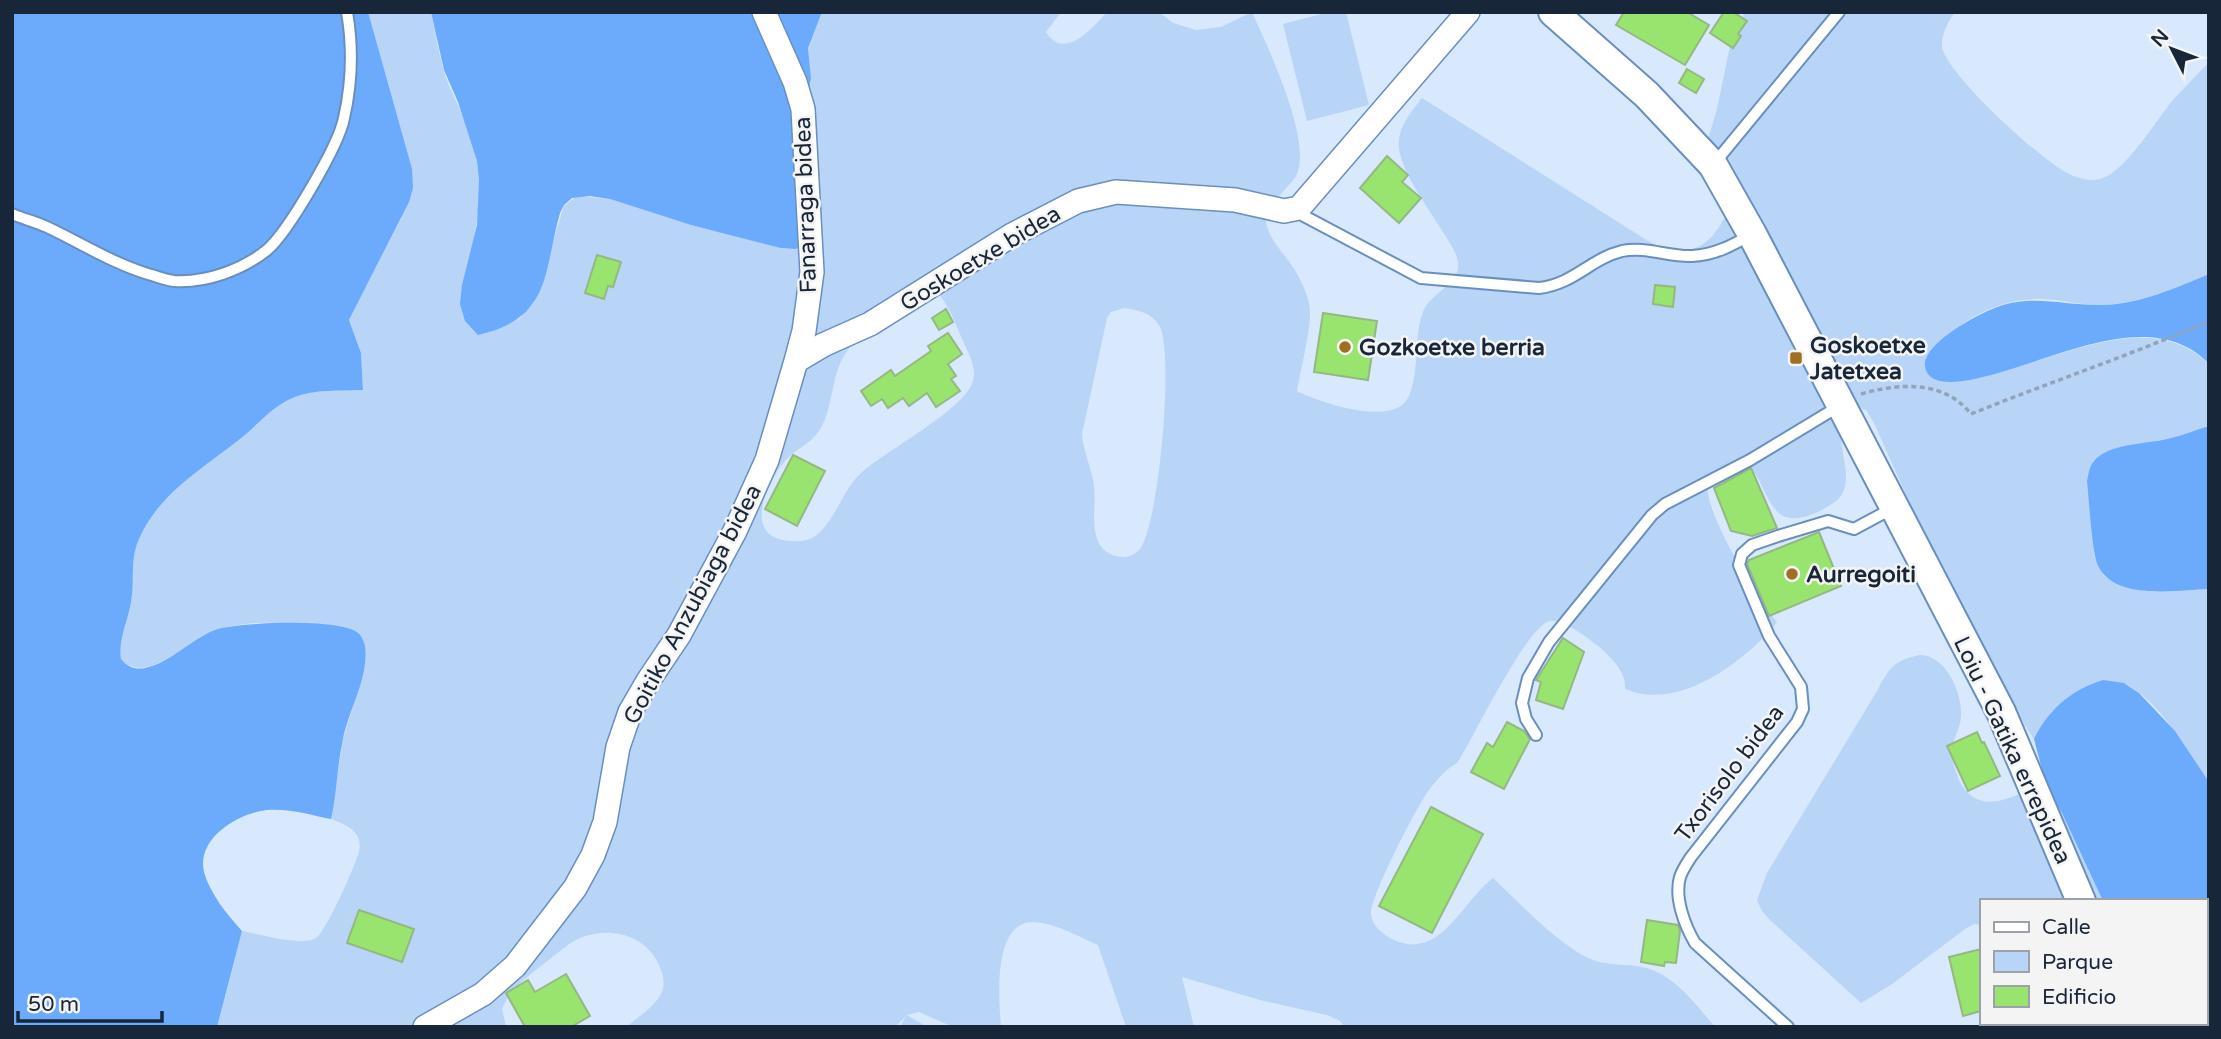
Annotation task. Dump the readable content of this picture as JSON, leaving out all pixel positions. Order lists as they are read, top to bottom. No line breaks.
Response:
{"streets":{"street":["Fanarraga bidea","Goskoetxe bidea","Goitiko Anzubiaga bidea","Loiu - Gatika errepidea"],"lane":["Txorisolo bidea"]},"crossings":[["Fanarraga bidea","Goskoetxe bidea"],["Fanarraga bidea","Goitiko Anzubiaga bidea"],["Goskoetxe bidea","Goitiko Anzubiaga bidea"],["Loiu - Gatika errepidea","Txorisolo bidea"]],"places":{"other":["Gozkoetxe berria","Aurregoiti"],"transit":["Goskoetxe Jatetxea"]},"legend":["Calle","Parque","Edificio"],"scale_bar":"50 m","north":"top left"}
